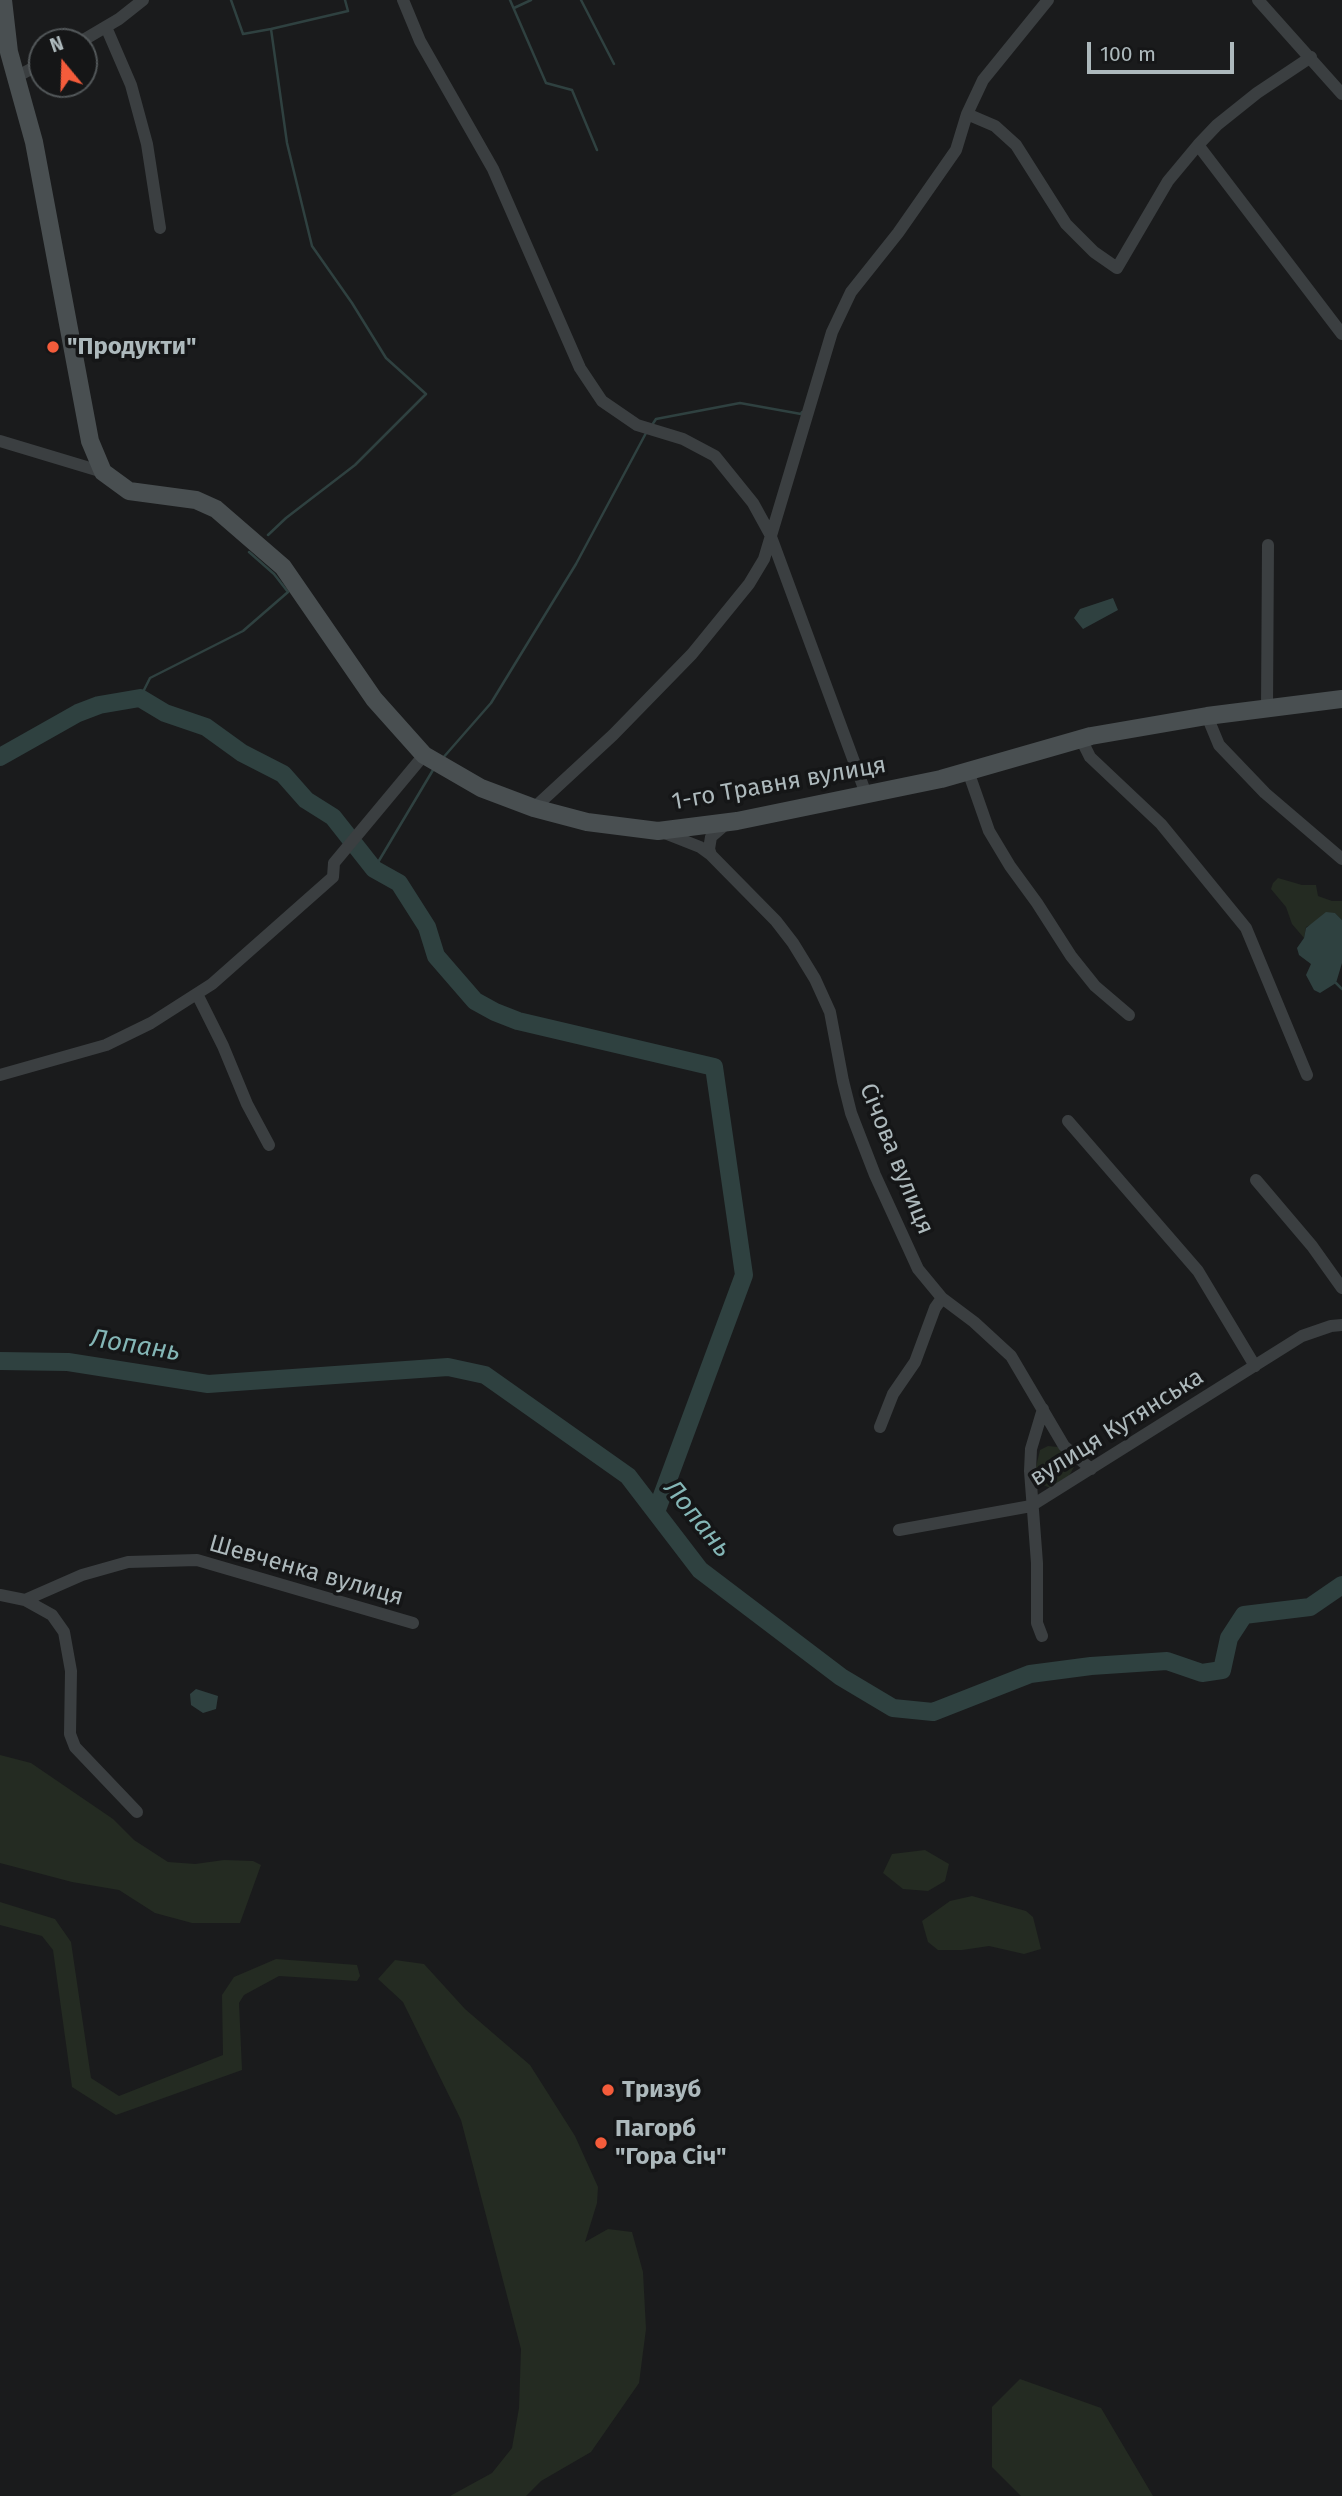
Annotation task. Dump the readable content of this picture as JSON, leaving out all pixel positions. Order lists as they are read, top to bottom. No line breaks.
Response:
{"streets":{"street":["1-го Травня вулиця","Січова вулиця","вулиця Кутянська","Шевченка вулиця"]},"crossings":[["1-го Травня вулиця","Січова вулиця"],["Січова вулиця","вулиця Кутянська"]],"water":["Лопань"],"places":["\"Продукти\"","Тризуб","Пагорб \"Гора Січ\""],"scale_bar":"100 m","north":"top"}
